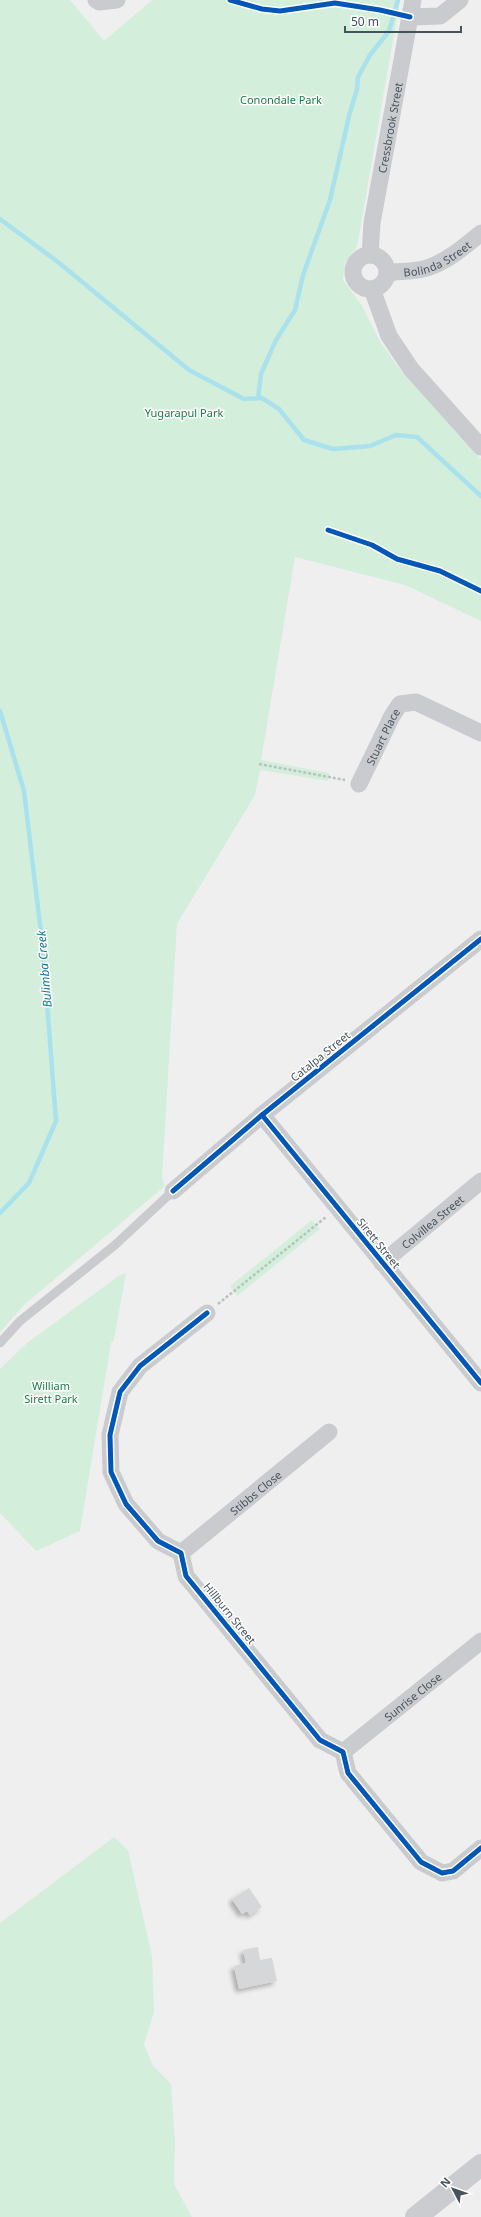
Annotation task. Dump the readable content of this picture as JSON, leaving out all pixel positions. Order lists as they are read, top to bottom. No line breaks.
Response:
{"streets":{"street":["Cressbrook Street","Bolinda Street","Stuart Place","Catalpa Street","Colvillea Street","Sirett Street","Stibbs Close","Hillburn Street","Sunrise Close"]},"crossings":[["Cressbrook Street","Bolinda Street"],["Catalpa Street","Sirett Street"],["Colvillea Street","Sirett Street"],["Stibbs Close","Hillburn Street"],["Hillburn Street","Sunrise Close"]],"water":["Bulimba Creek"],"parks":["Conondale Park","Yugarapul Park","William Sirett Park"],"scale_bar":"50 m","north":"top left"}
